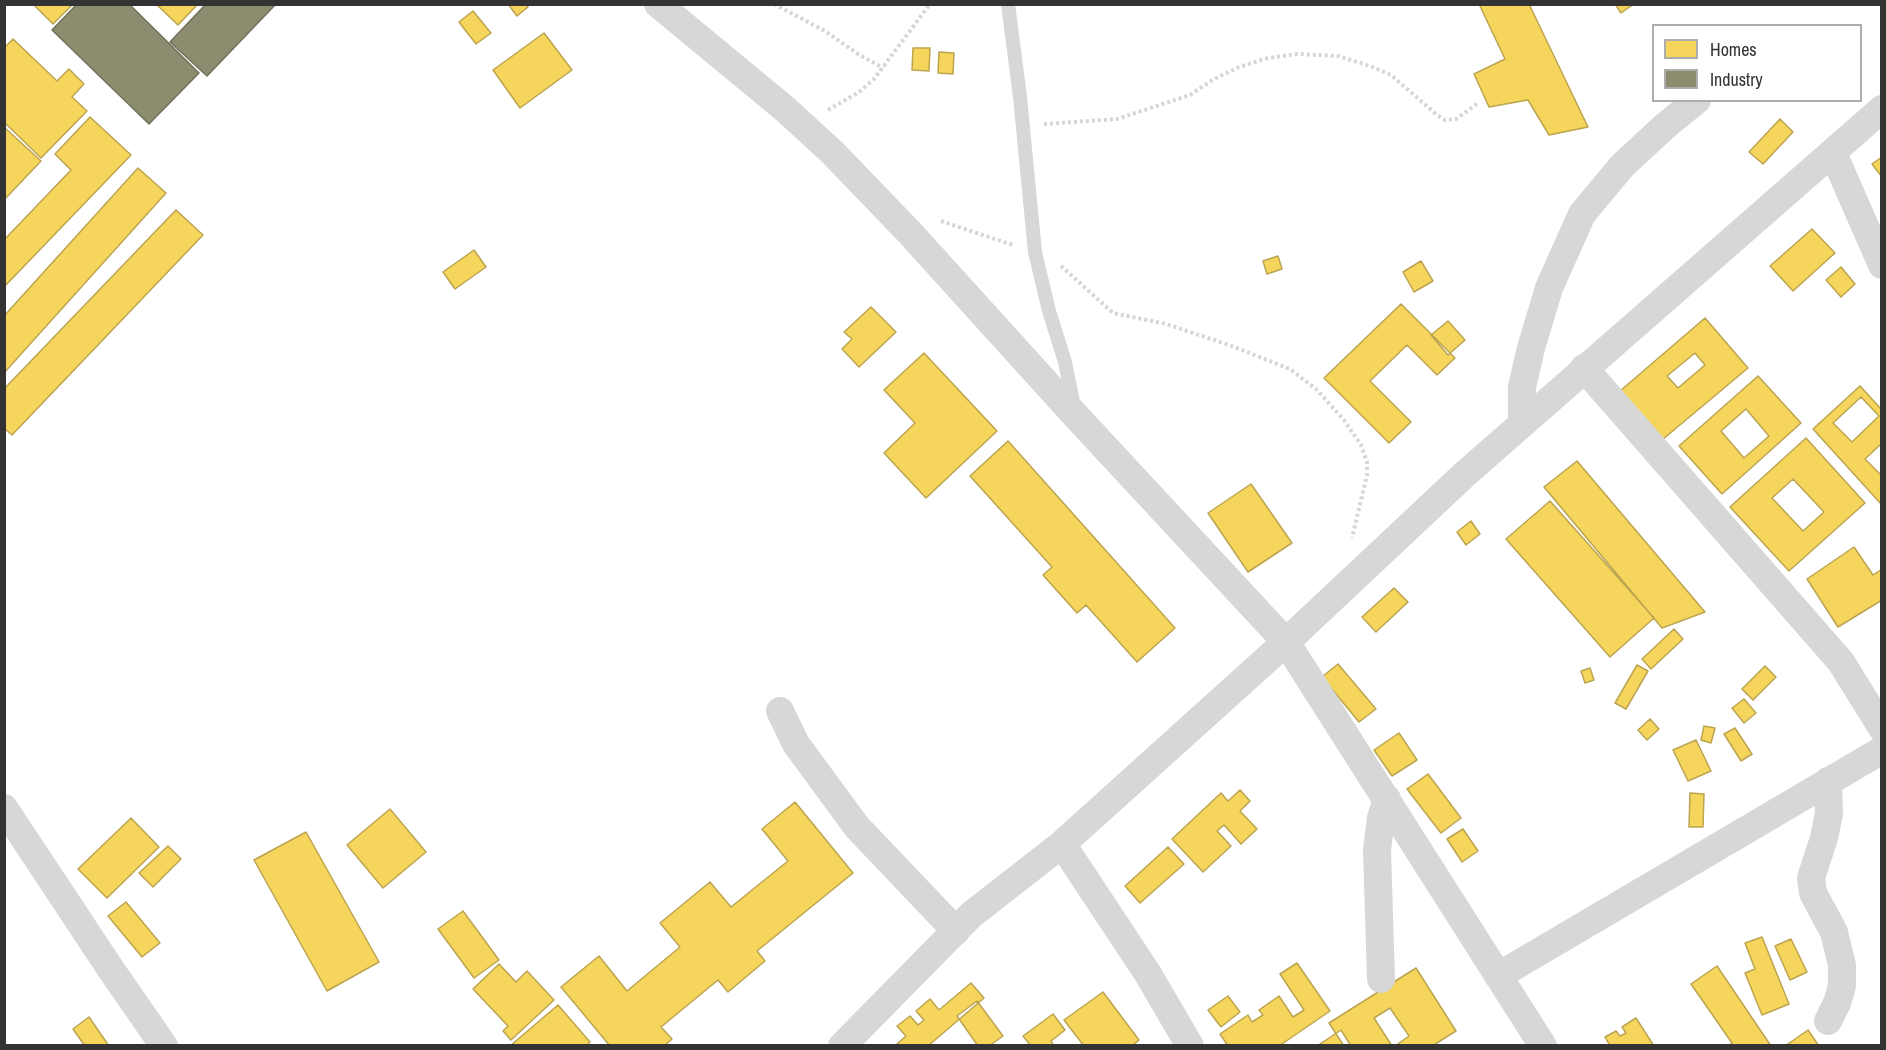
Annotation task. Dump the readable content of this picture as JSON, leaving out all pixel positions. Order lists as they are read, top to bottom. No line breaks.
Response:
{"legend":["Homes","Industry"]}
